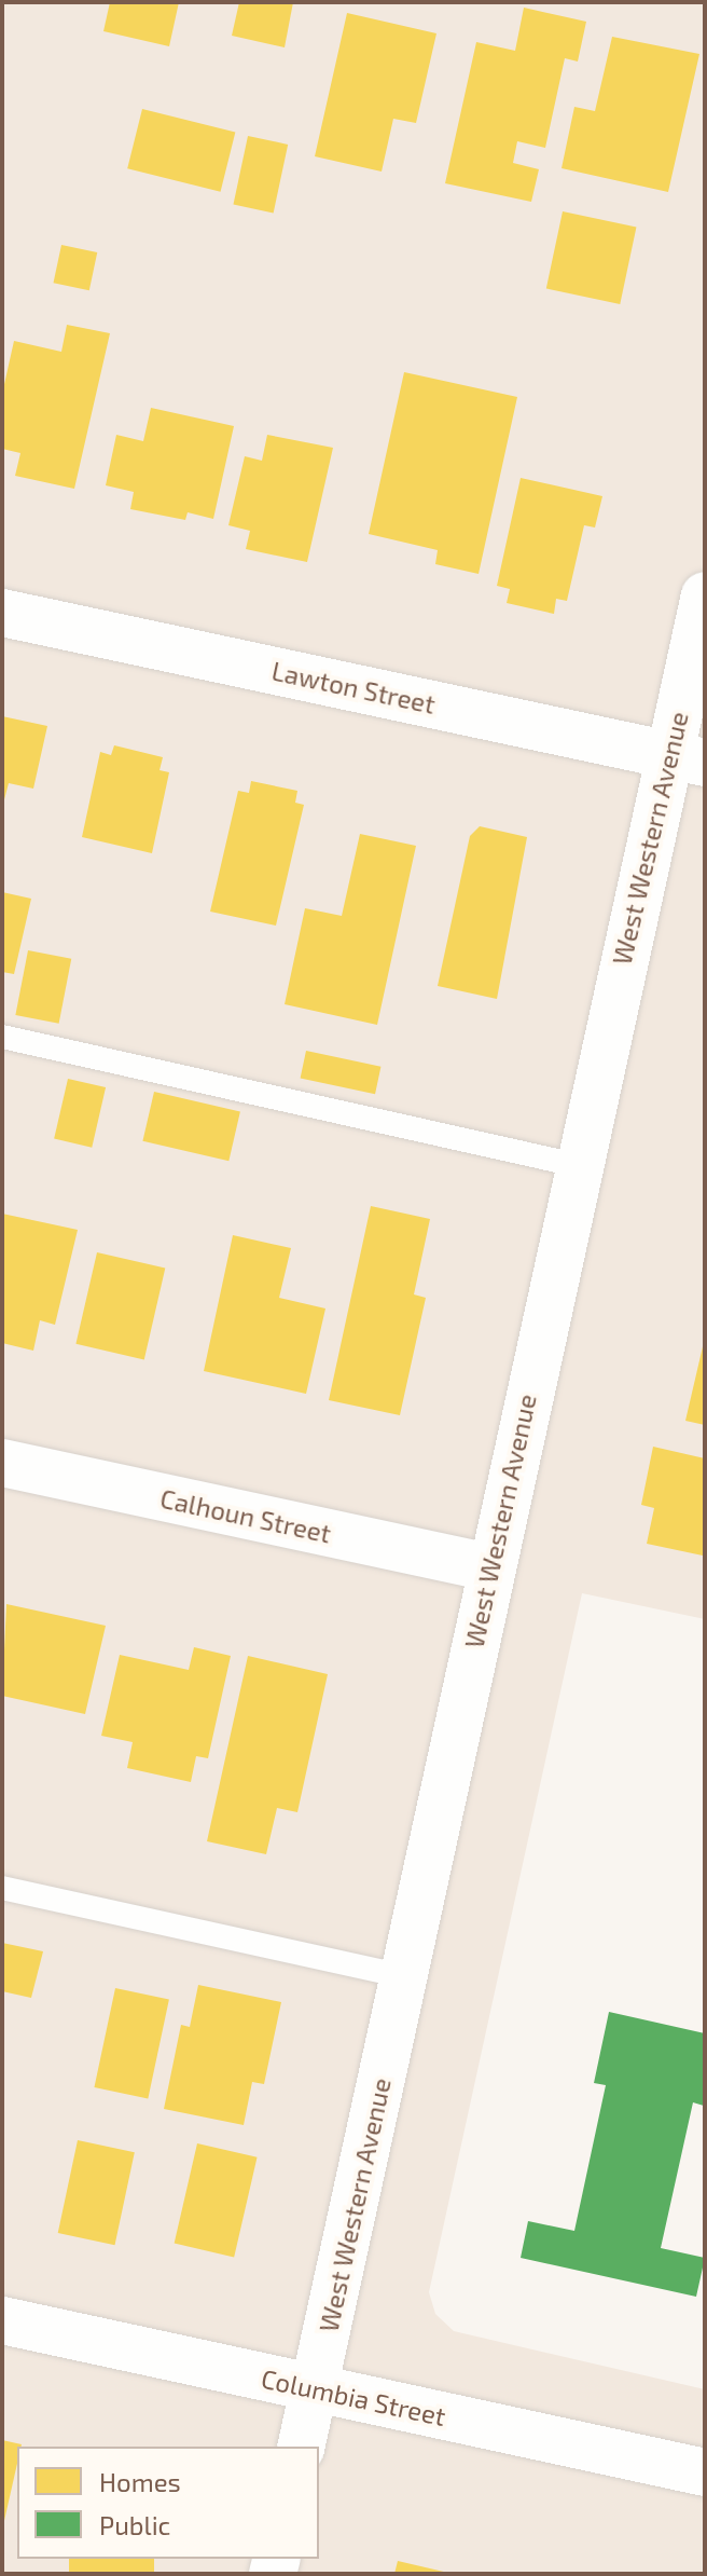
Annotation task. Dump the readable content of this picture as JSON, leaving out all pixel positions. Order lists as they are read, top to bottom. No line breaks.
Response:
{"streets":{"street":["Lawton Street","West Western Avenue","Calhoun Street","Columbia Street"]},"crossings":[["Lawton Street","West Western Avenue"],["West Western Avenue","Calhoun Street"],["West Western Avenue","Columbia Street"]],"legend":["Homes","Public"]}
